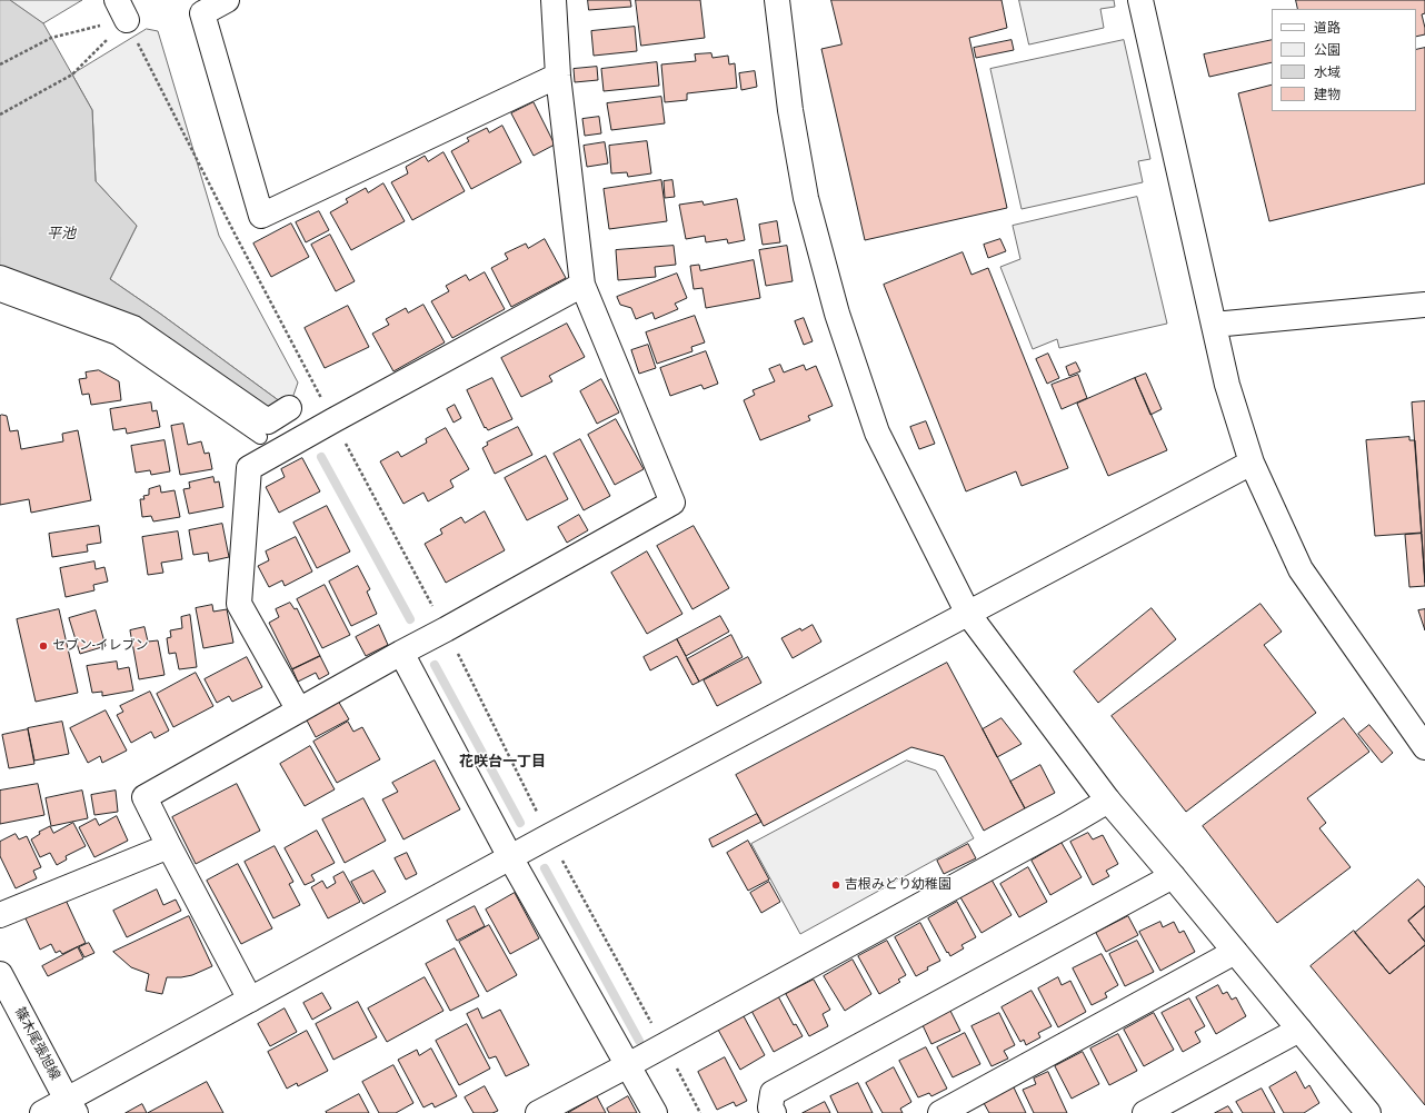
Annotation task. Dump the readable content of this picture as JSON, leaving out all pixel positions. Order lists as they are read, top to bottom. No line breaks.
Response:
{"streets":{"street":["篠木尾張旭線"]},"districts":["花咲台一丁目"],"water":["平池"],"places":["セブン-イレブン","吉根みどり幼稚園"],"legend":["道路","公園","水域","建物"]}
